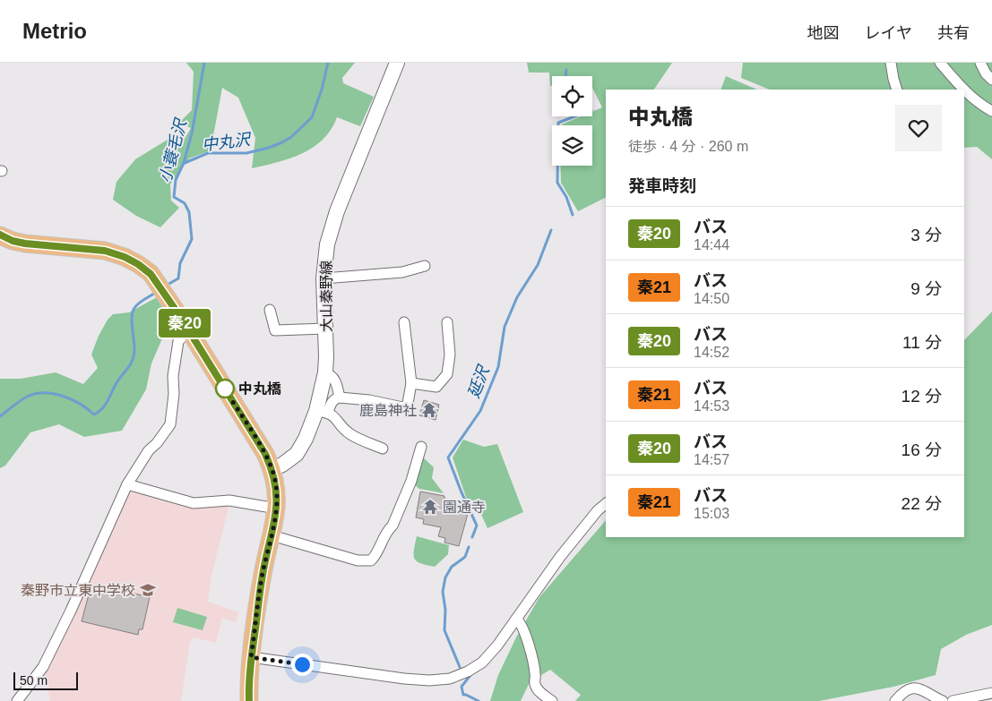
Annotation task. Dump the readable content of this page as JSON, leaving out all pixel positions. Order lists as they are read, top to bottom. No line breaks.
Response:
{"streets":{"main road":["大山秦野線"]},"water":["中丸沢","小蓑毛沢","延沢"],"places":{"other":["中丸橋"],"temple":["鹿島神社","園通寺"],"school or university":["秦野市立東中学校"]},"lines":["bus line 秦20"],"scale_bar":"50 m","page":{"header":"Metrio","nav":["地図","レイヤ","共有"],"on_map":"秦20","heading":[["中丸橋","徒歩 · 4 分 · 260 m"],"発車時刻"],"list":[{"mark":"秦20","name":"バス","note":"14:44","value":"3 分"},{"mark":"秦21","name":"バス","note":"14:50","value":"9 分"},{"mark":"秦20","name":"バス","note":"14:52","value":"11 分"},{"mark":"秦21","name":"バス","note":"14:53","value":"12 分"},{"mark":"秦20","name":"バス","note":"14:57","value":"16 分"},{"mark":"秦21","name":"バス","note":"15:03","value":"22 分"}],"scale":"50 m"}}
